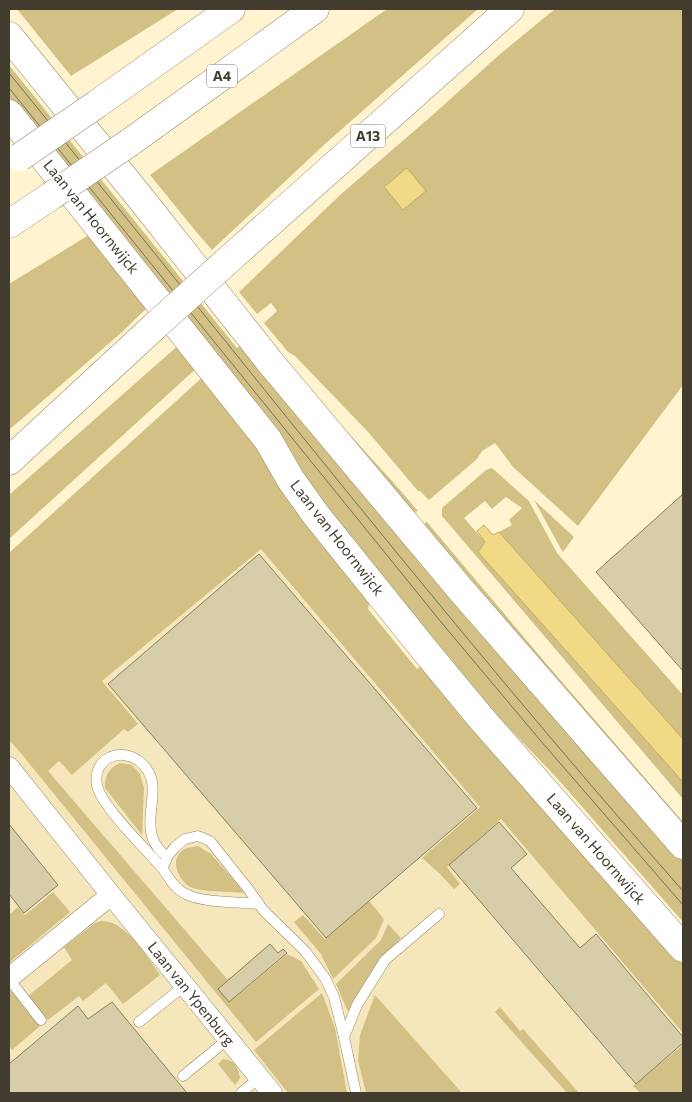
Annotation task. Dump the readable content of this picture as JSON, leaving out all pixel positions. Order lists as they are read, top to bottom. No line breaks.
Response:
{"streets":{"main road":["A4","A13","Laan van Hoornwijck"],"street":["Laan van Ypenburg"]}}
